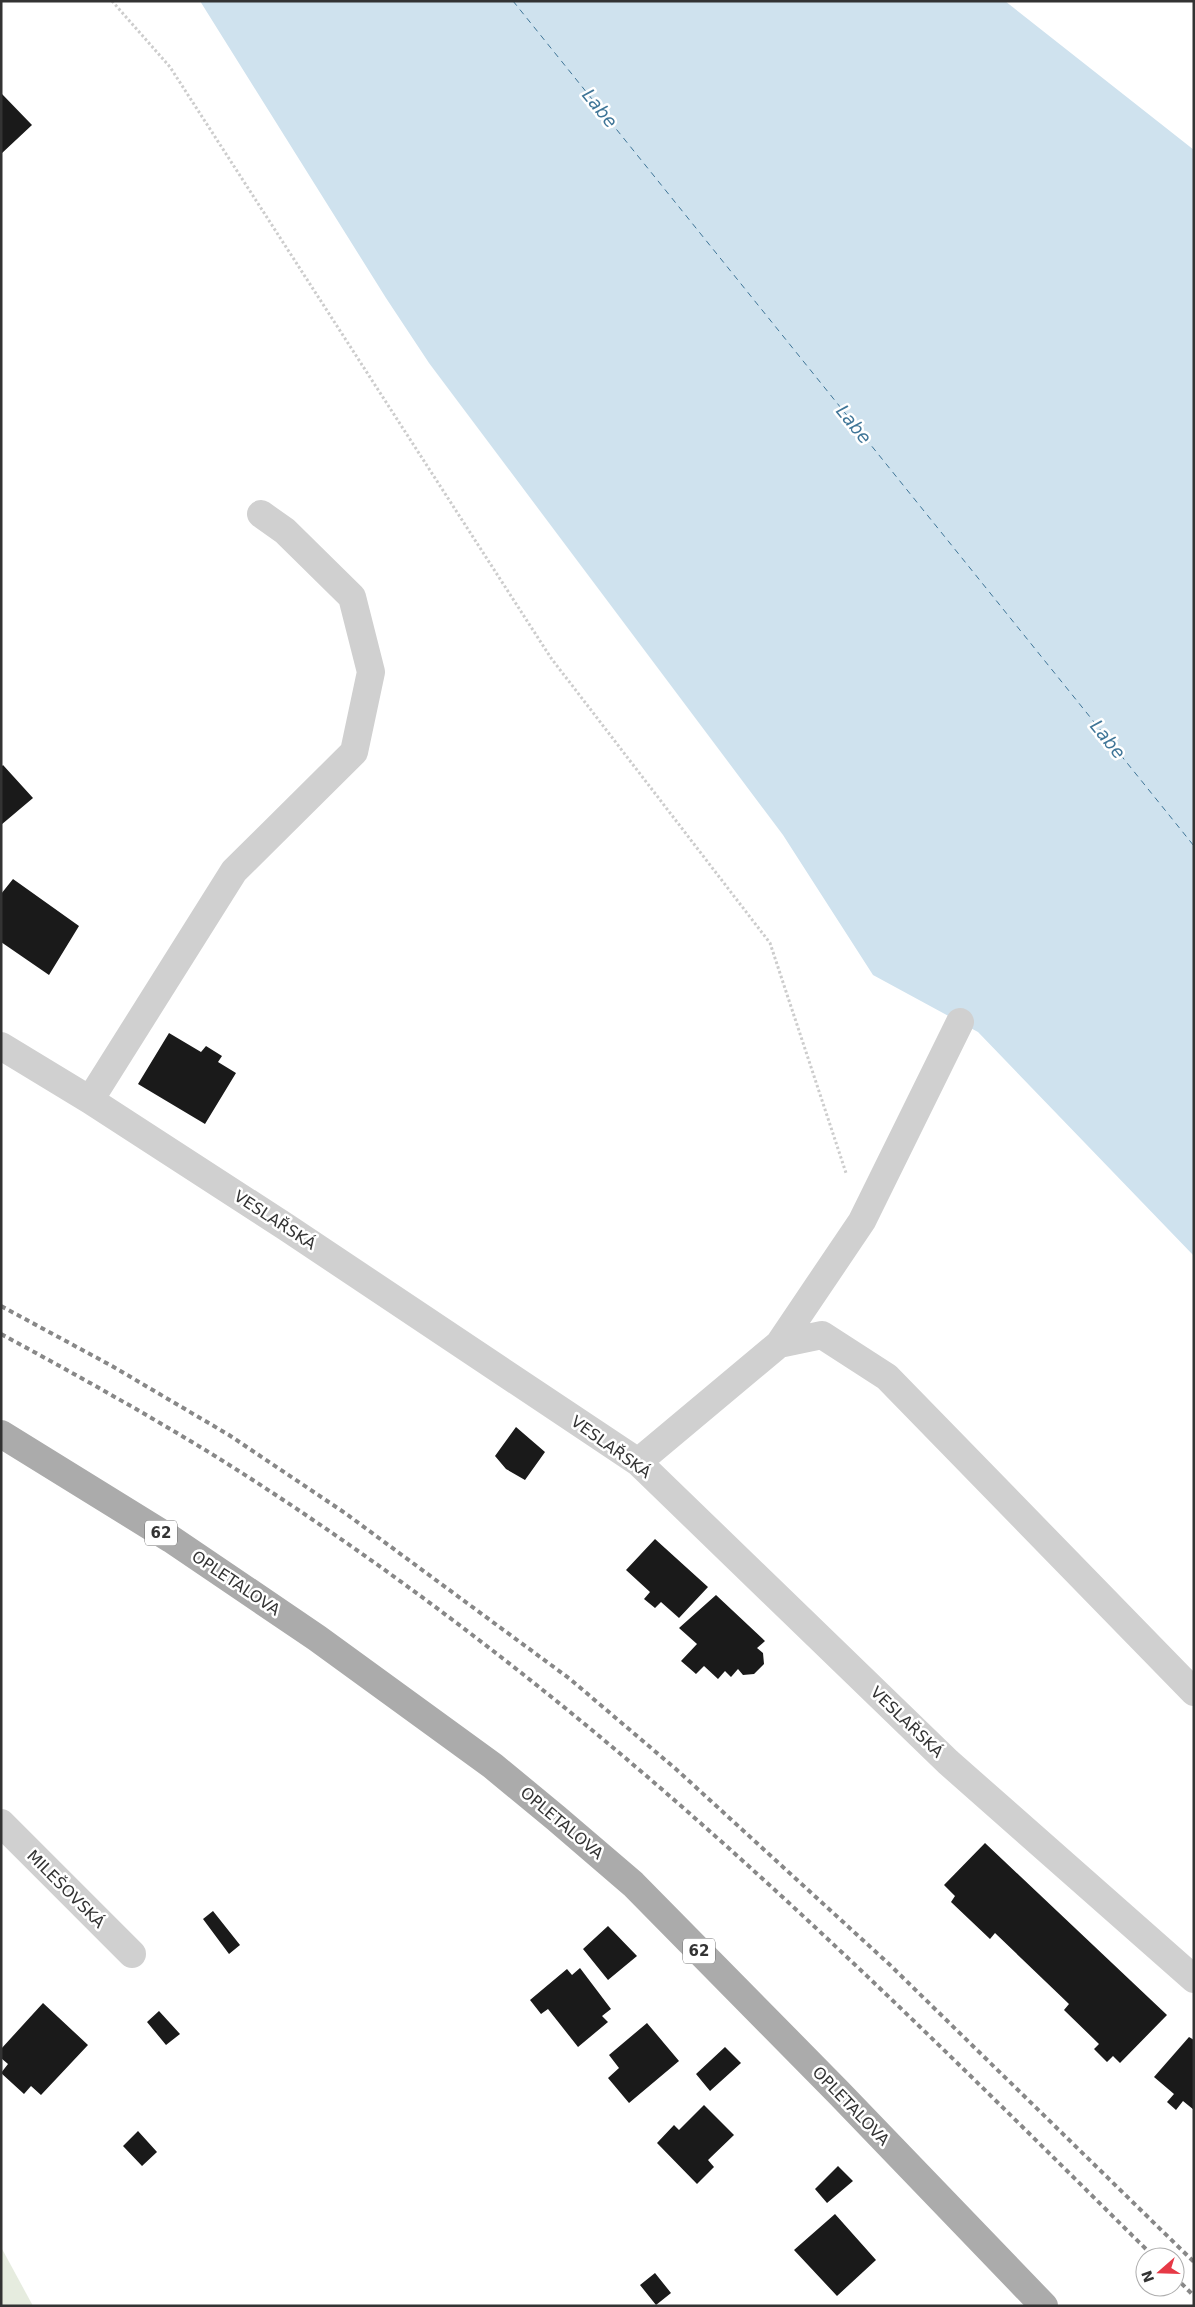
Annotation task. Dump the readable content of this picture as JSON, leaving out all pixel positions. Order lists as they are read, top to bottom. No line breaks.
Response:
{"streets":{"main road":["62","OPLETALOVA"],"street":["VESLAŘSKÁ","MILEŠOVSKÁ"]},"water":["Labe"],"north":"left"}
